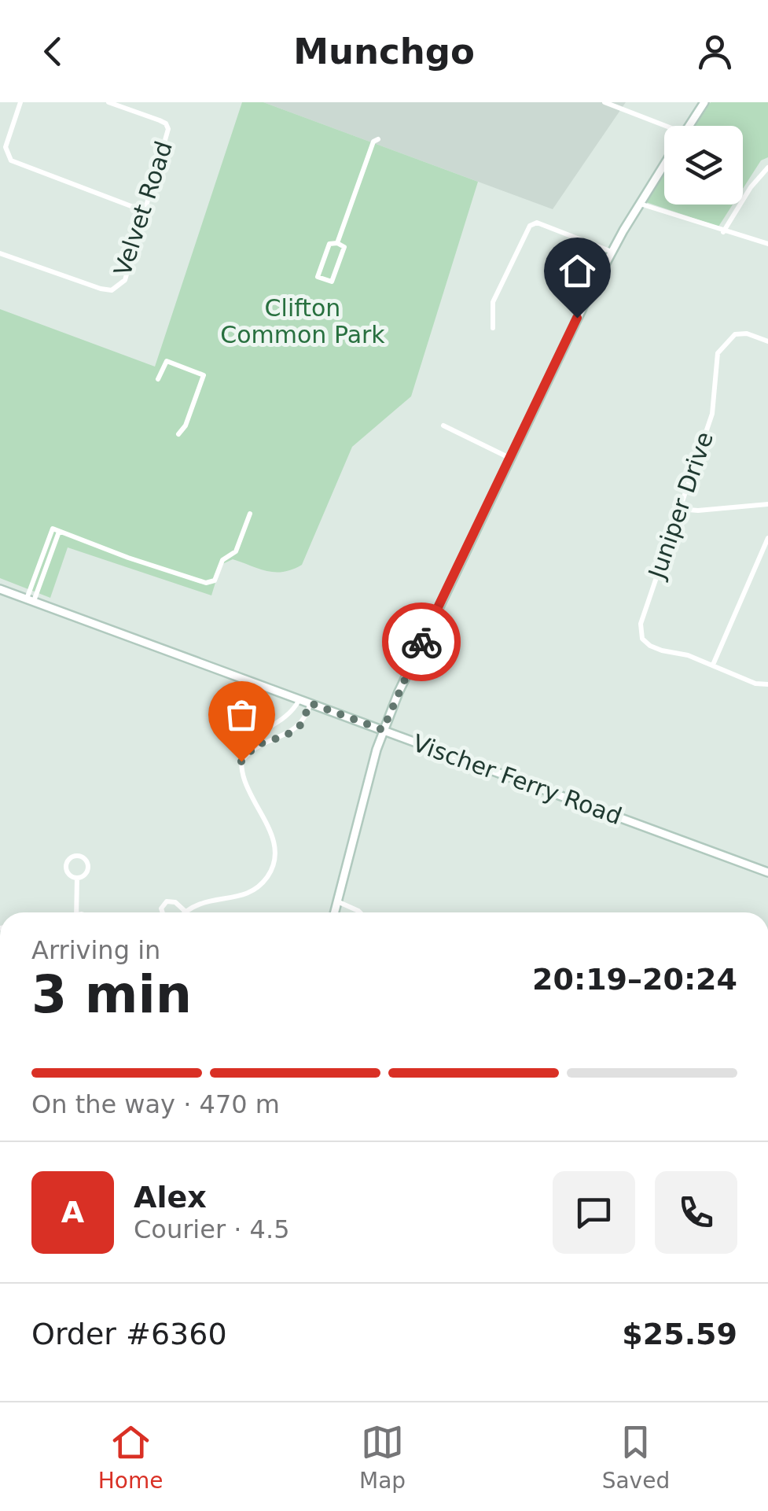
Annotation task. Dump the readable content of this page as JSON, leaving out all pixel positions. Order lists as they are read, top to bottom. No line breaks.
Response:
{"streets":{"street":["Velvet Road","Juniper Drive","Vischer Ferry Road"]},"parks":["Clifton Common Park"],"page":{"header":"Munchgo","heading":["3 min","Arriving in","20:19–20:24"],"panel":["Alex","Courier · 4.5","Order #6360","$25.59"],"bar":"On the way · 470 m","round":"A","tabs":["Home","Map","Saved"]}}
